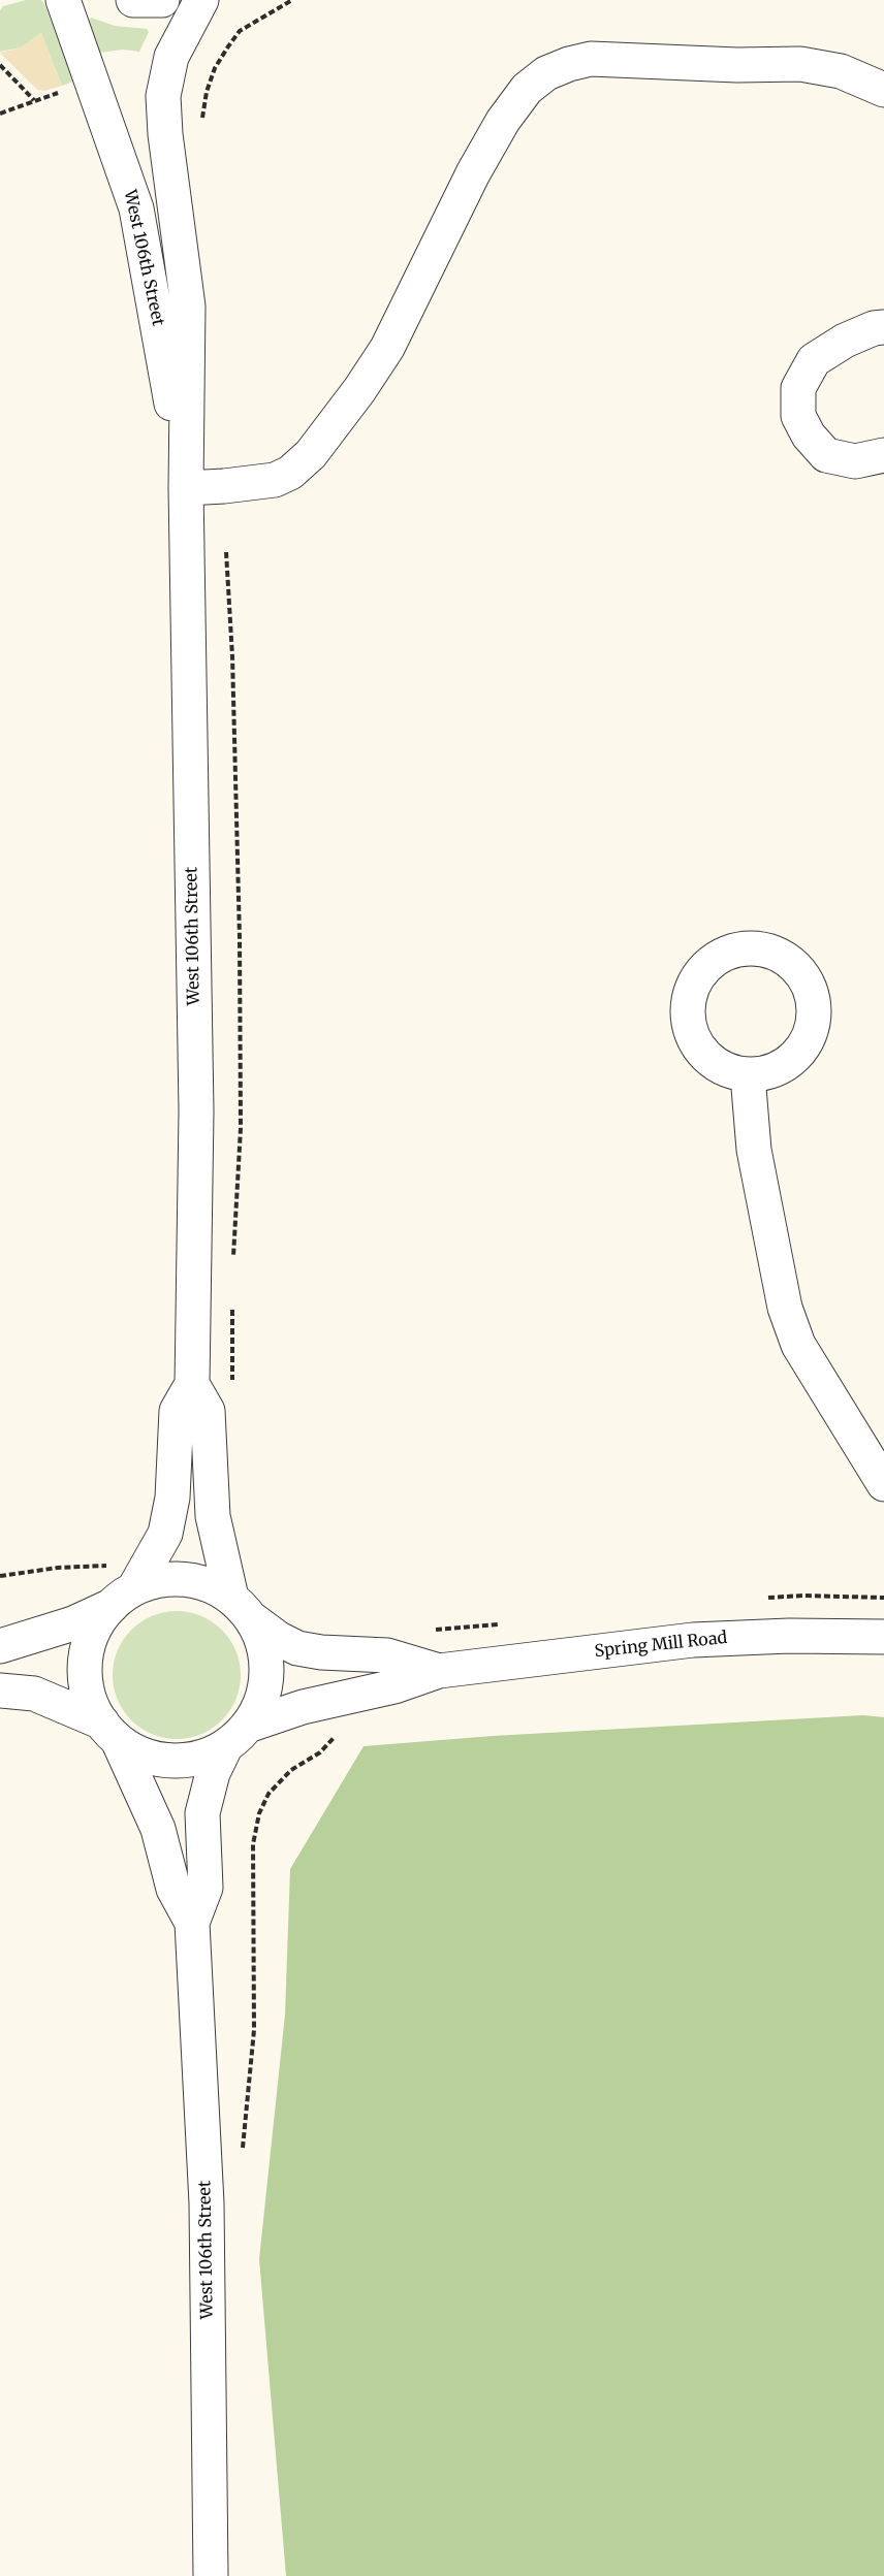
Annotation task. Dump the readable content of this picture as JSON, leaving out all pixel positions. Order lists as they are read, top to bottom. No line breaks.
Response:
{"streets":{"street":["West 106th Street","Spring Mill Road"]},"crossings":[["West 106th Street","Spring Mill Road"]]}
